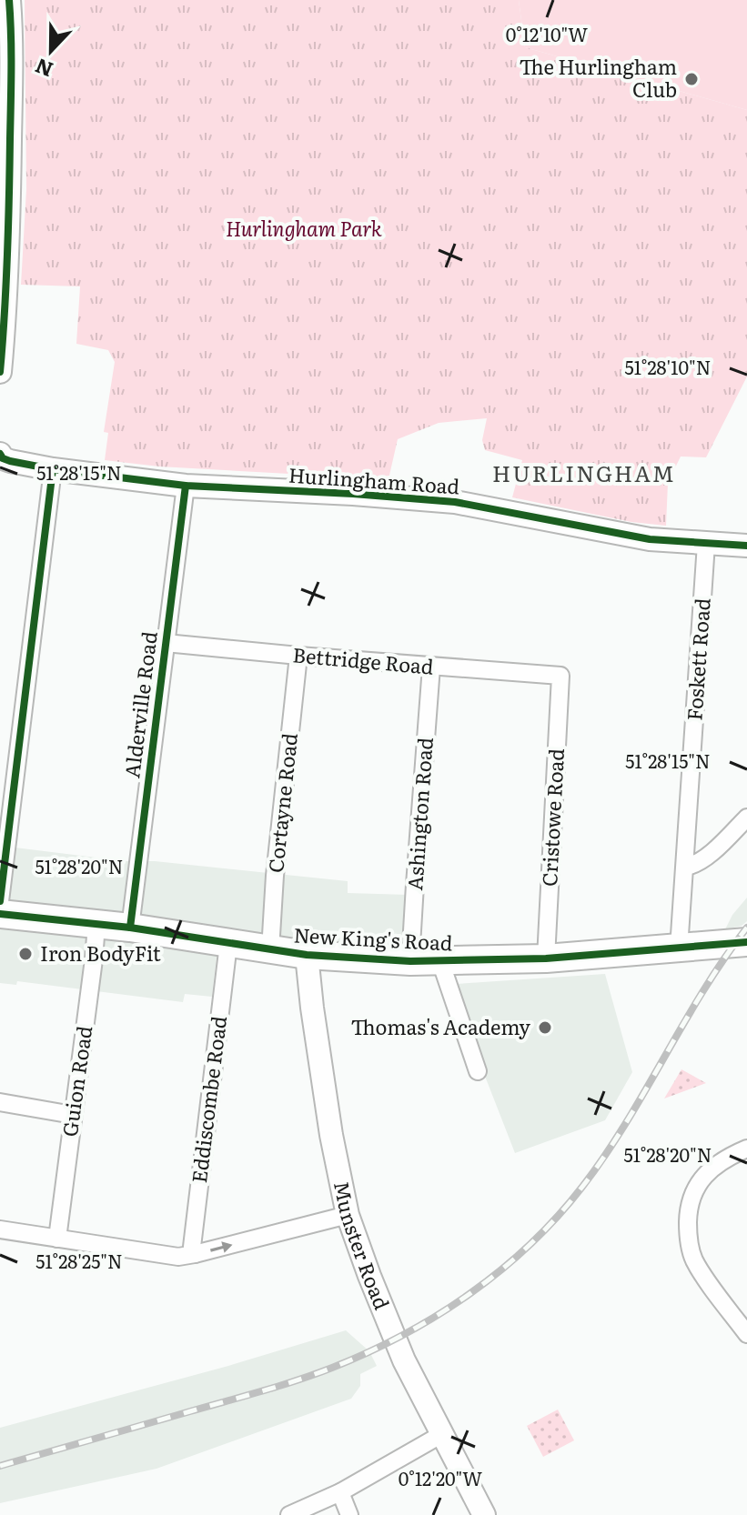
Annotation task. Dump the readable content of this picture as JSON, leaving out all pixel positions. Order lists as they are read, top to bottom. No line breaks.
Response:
{"streets":{"main road":["New King's Road"],"street":["Hurlingham Road","Foskett Road","Bettridge Road","Alderville Road","Cortayne Road","Ashington Road","Cristowe Road","Guion Road","Eddiscombe Road","Munster Road"]},"crossings":[["Hurlingham Road","Foskett Road"],["Hurlingham Road","Alderville Road"],["Foskett Road","New King's Road"],["Bettridge Road","Alderville Road"],["Bettridge Road","Cortayne Road"],["Bettridge Road","Ashington Road"],["Bettridge Road","Cristowe Road"],["Alderville Road","New King's Road"],["Cortayne Road","New King's Road"],["Ashington Road","New King's Road"],["Cristowe Road","New King's Road"],["New King's Road","Guion Road"],["New King's Road","Eddiscombe Road"],["New King's Road","Munster Road"]],"districts":["HURLINGHAM"],"parks":["Hurlingham Park"],"places":["The Hurlingham Club","Iron BodyFit","Thomas's Academy"],"north":"bottom","coordinates":["0°12'10\"W","51°28'10\"N","51°28'15\"N","51°28'20\"N","51°28'25\"N","0°12'20\"W"]}
